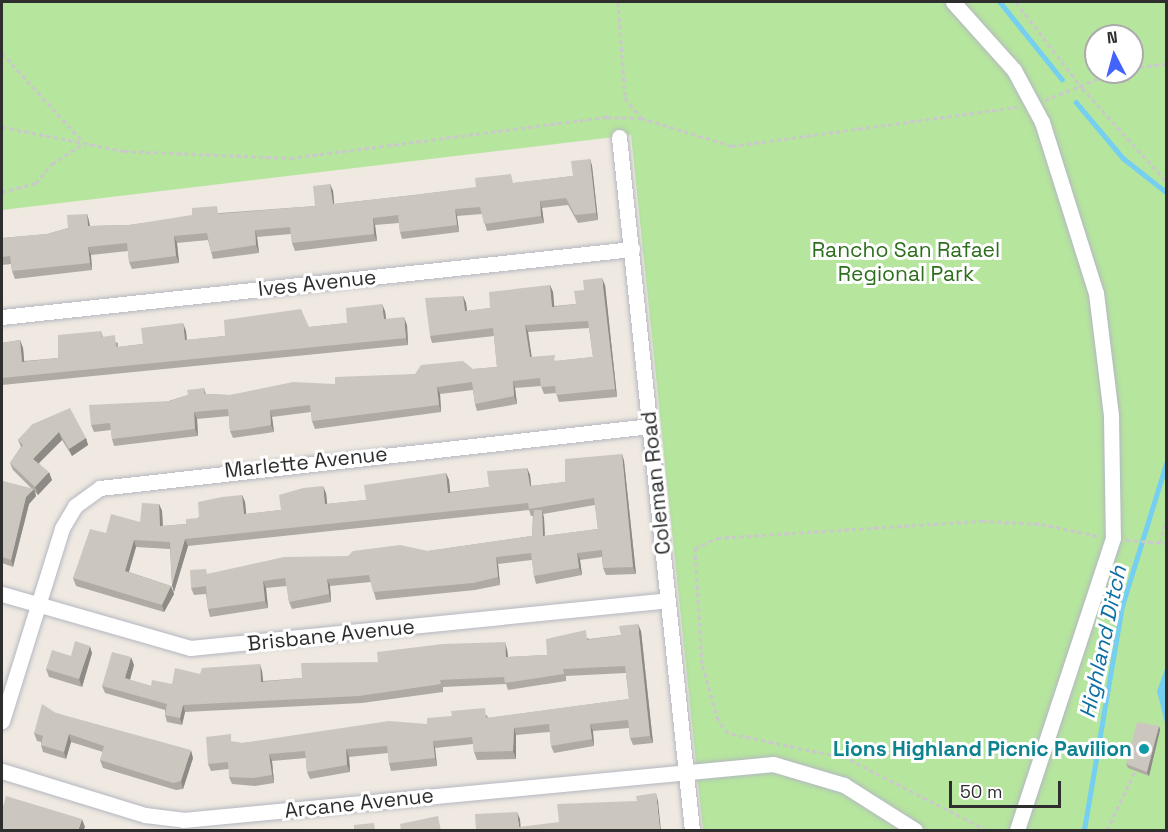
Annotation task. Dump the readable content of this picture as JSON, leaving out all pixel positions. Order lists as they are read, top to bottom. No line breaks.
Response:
{"streets":{"street":["Ives Avenue","Marlette Avenue","Coleman Road","Brisbane Avenue","Arcane Avenue"]},"crossings":[["Ives Avenue","Coleman Road"],["Marlette Avenue","Coleman Road"],["Marlette Avenue","Brisbane Avenue"],["Coleman Road","Brisbane Avenue"],["Coleman Road","Arcane Avenue"]],"water":["Highland Ditch"],"parks":["Rancho San Rafael Regional Park"],"places":["Lions Highland Picnic Pavilion"],"scale_bar":"50 m","north":"top"}
